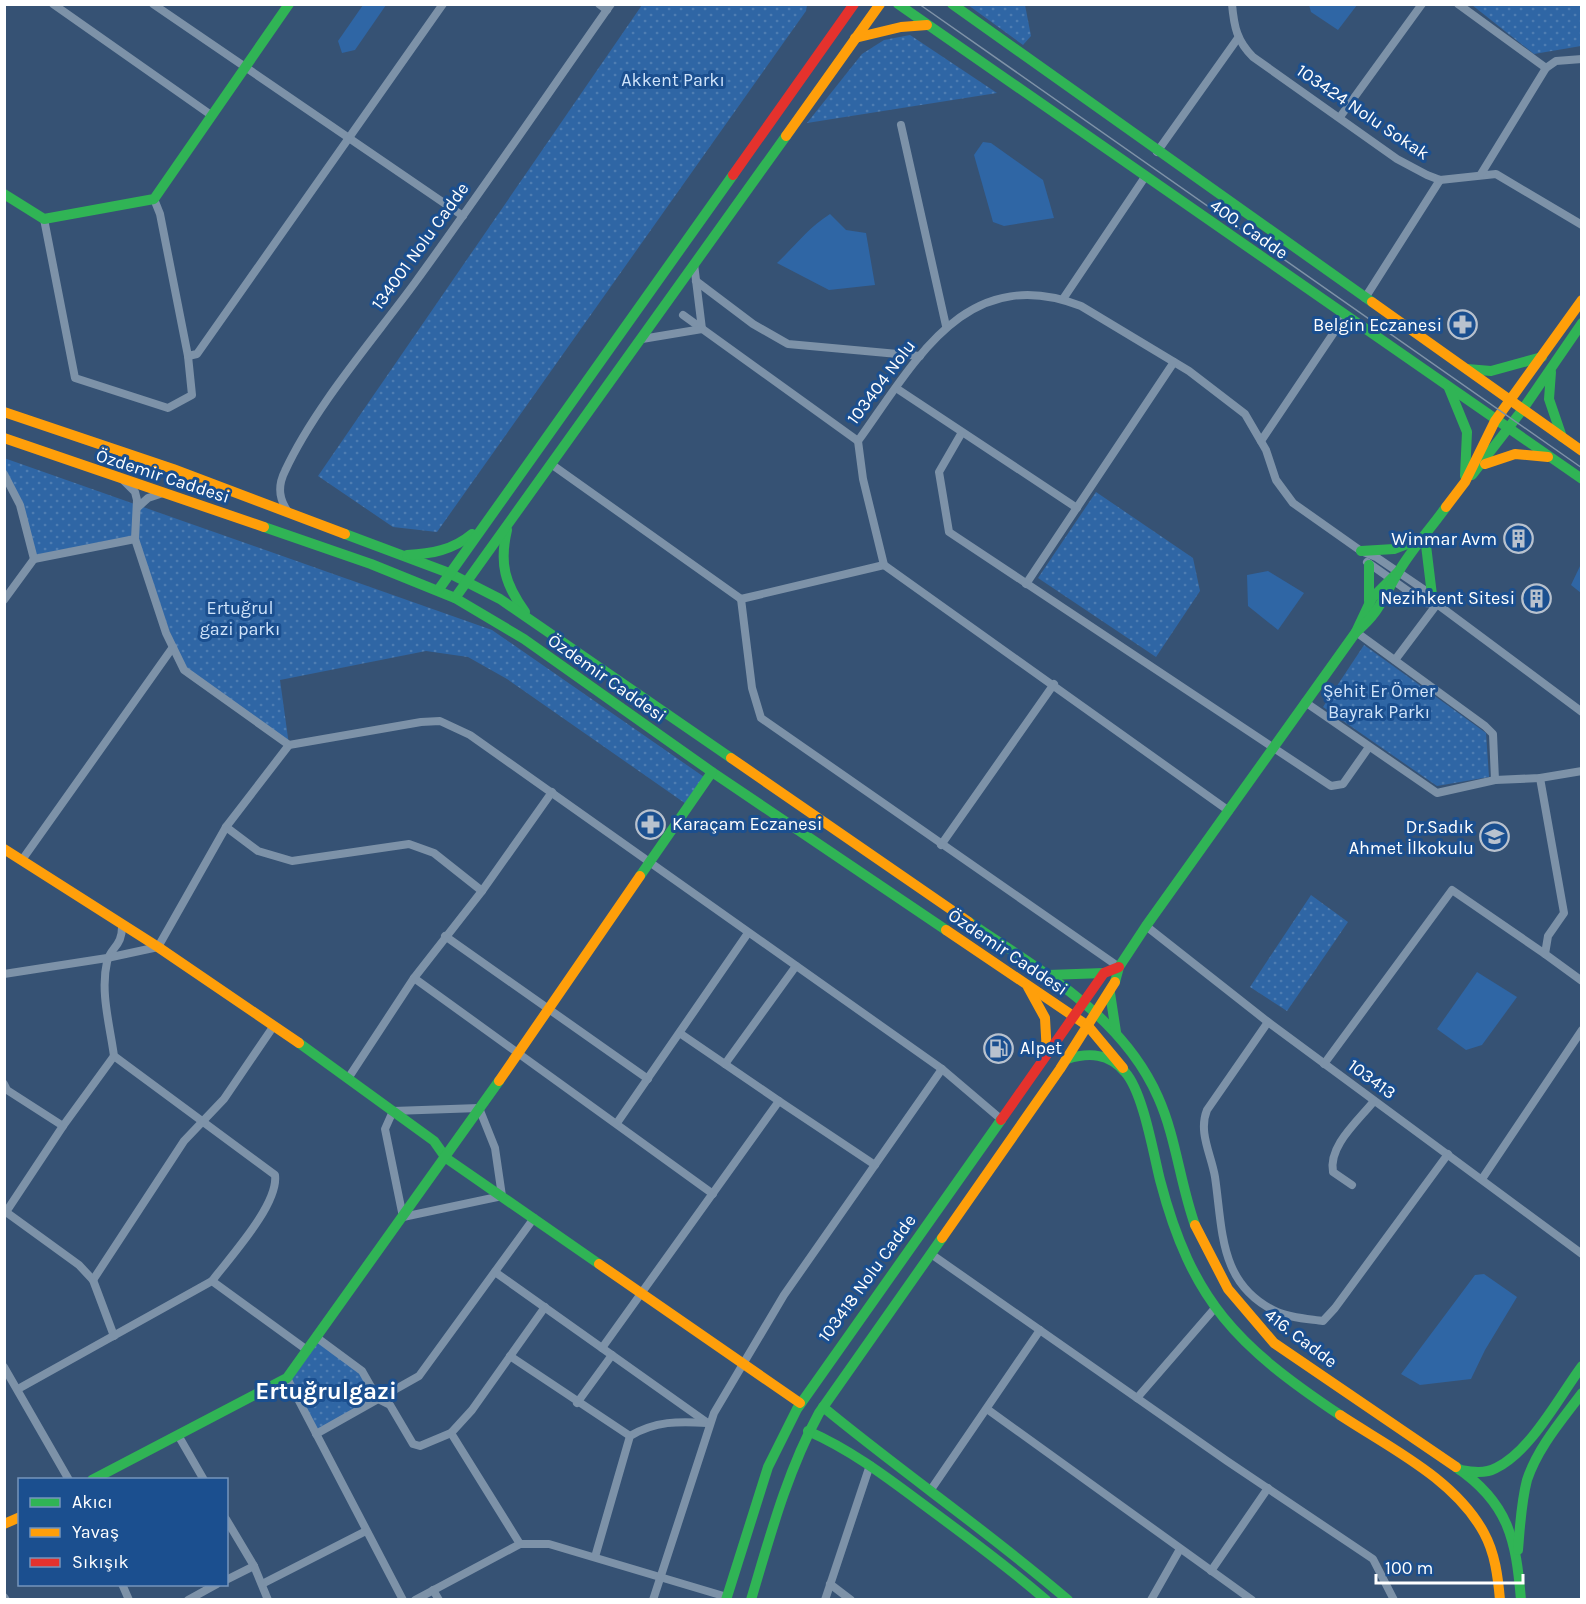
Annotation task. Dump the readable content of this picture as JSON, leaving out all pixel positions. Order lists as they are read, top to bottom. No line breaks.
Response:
{"streets":{"main road":["400. Cadde","Özdemir Caddesi","103418 Nolu Cadde","416. Cadde"],"street":["103424 Nolu Sokak","134001 Nolu Cadde","103404 Nolu","103413"]},"crossings":[["400. Cadde","103404 Nolu"],["134001 Nolu Cadde","Özdemir Caddesi"],["Özdemir Caddesi","103418 Nolu Cadde"],["Özdemir Caddesi","416. Cadde"],["103418 Nolu Cadde","416. Cadde"]],"districts":["Ertuğrulgazi"],"parks":["Akkent Parkı","Ertuğrul gazi parkı","Şehit Er Ömer Bayrak Parkı"],"places":{"pharmacy":["Belgin Eczanesi","Karaçam Eczanesi"],"building":["Winmar Avm","Nezihkent Sitesi"],"school or university":["Dr.Sadık Ahmet İlkokulu"],"fuel station":["Alpet"]},"legend":["Akıcı","Yavaş","Sıkışık"],"scale_bar":"100 m"}
